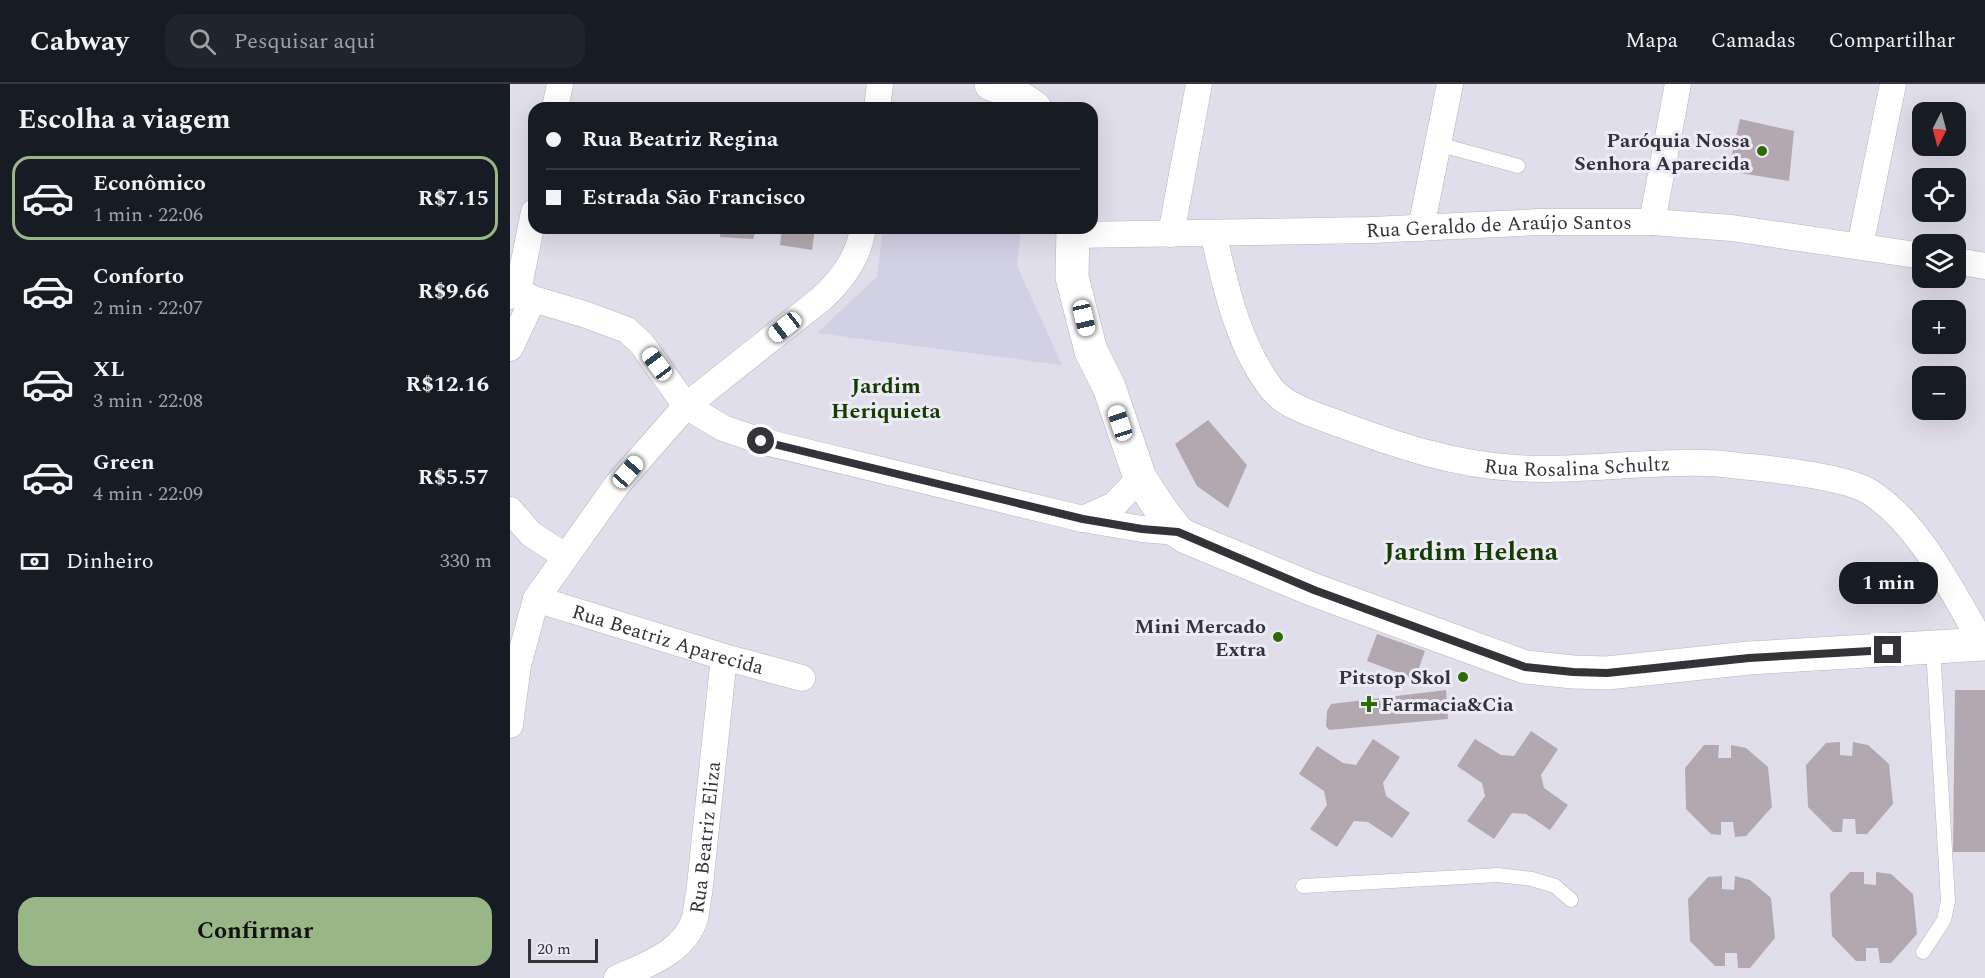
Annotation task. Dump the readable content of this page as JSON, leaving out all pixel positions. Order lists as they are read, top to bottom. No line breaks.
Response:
{"streets":{"street":["Rua Geraldo de Araújo Santos","Rua Rosalina Schultz","Rua Beatriz Aparecida","Rua Beatriz Eliza"]},"crossings":[["Rua Geraldo de Araújo Santos","Rua Rosalina Schultz"],["Rua Beatriz Aparecida","Rua Beatriz Eliza"]],"districts":["Jardim Heriquieta","Jardim Helena"],"places":{"other":["Paróquia Nossa Senhora Aparecida","Mini Mercado Extra","Pitstop Skol"],"health":["Farmacia&Cia"]},"scale_bar":"20 m","north":"bottom","page":{"header":"Cabway","search":"Pesquisar aqui","nav":["Mapa","Camadas","Compartilhar"],"heading":"Escolha a viagem","map_buttons":["+","−"],"banner":["Rua Beatriz Regina","Estrada São Francisco"],"list":[{"name":"Econômico","note":"1 min · 22:06","value":"R$7.15"},{"name":"Conforto","note":"2 min · 22:07","value":"R$9.66"},{"name":"XL","note":"3 min · 22:08","value":"R$12.16"},{"name":"Green","note":"4 min · 22:09","value":"R$5.57"}],"pay":["Dinheiro","330 m"],"bubble":"1 min","buttons":"Confirmar","scale":"20 m"}}
